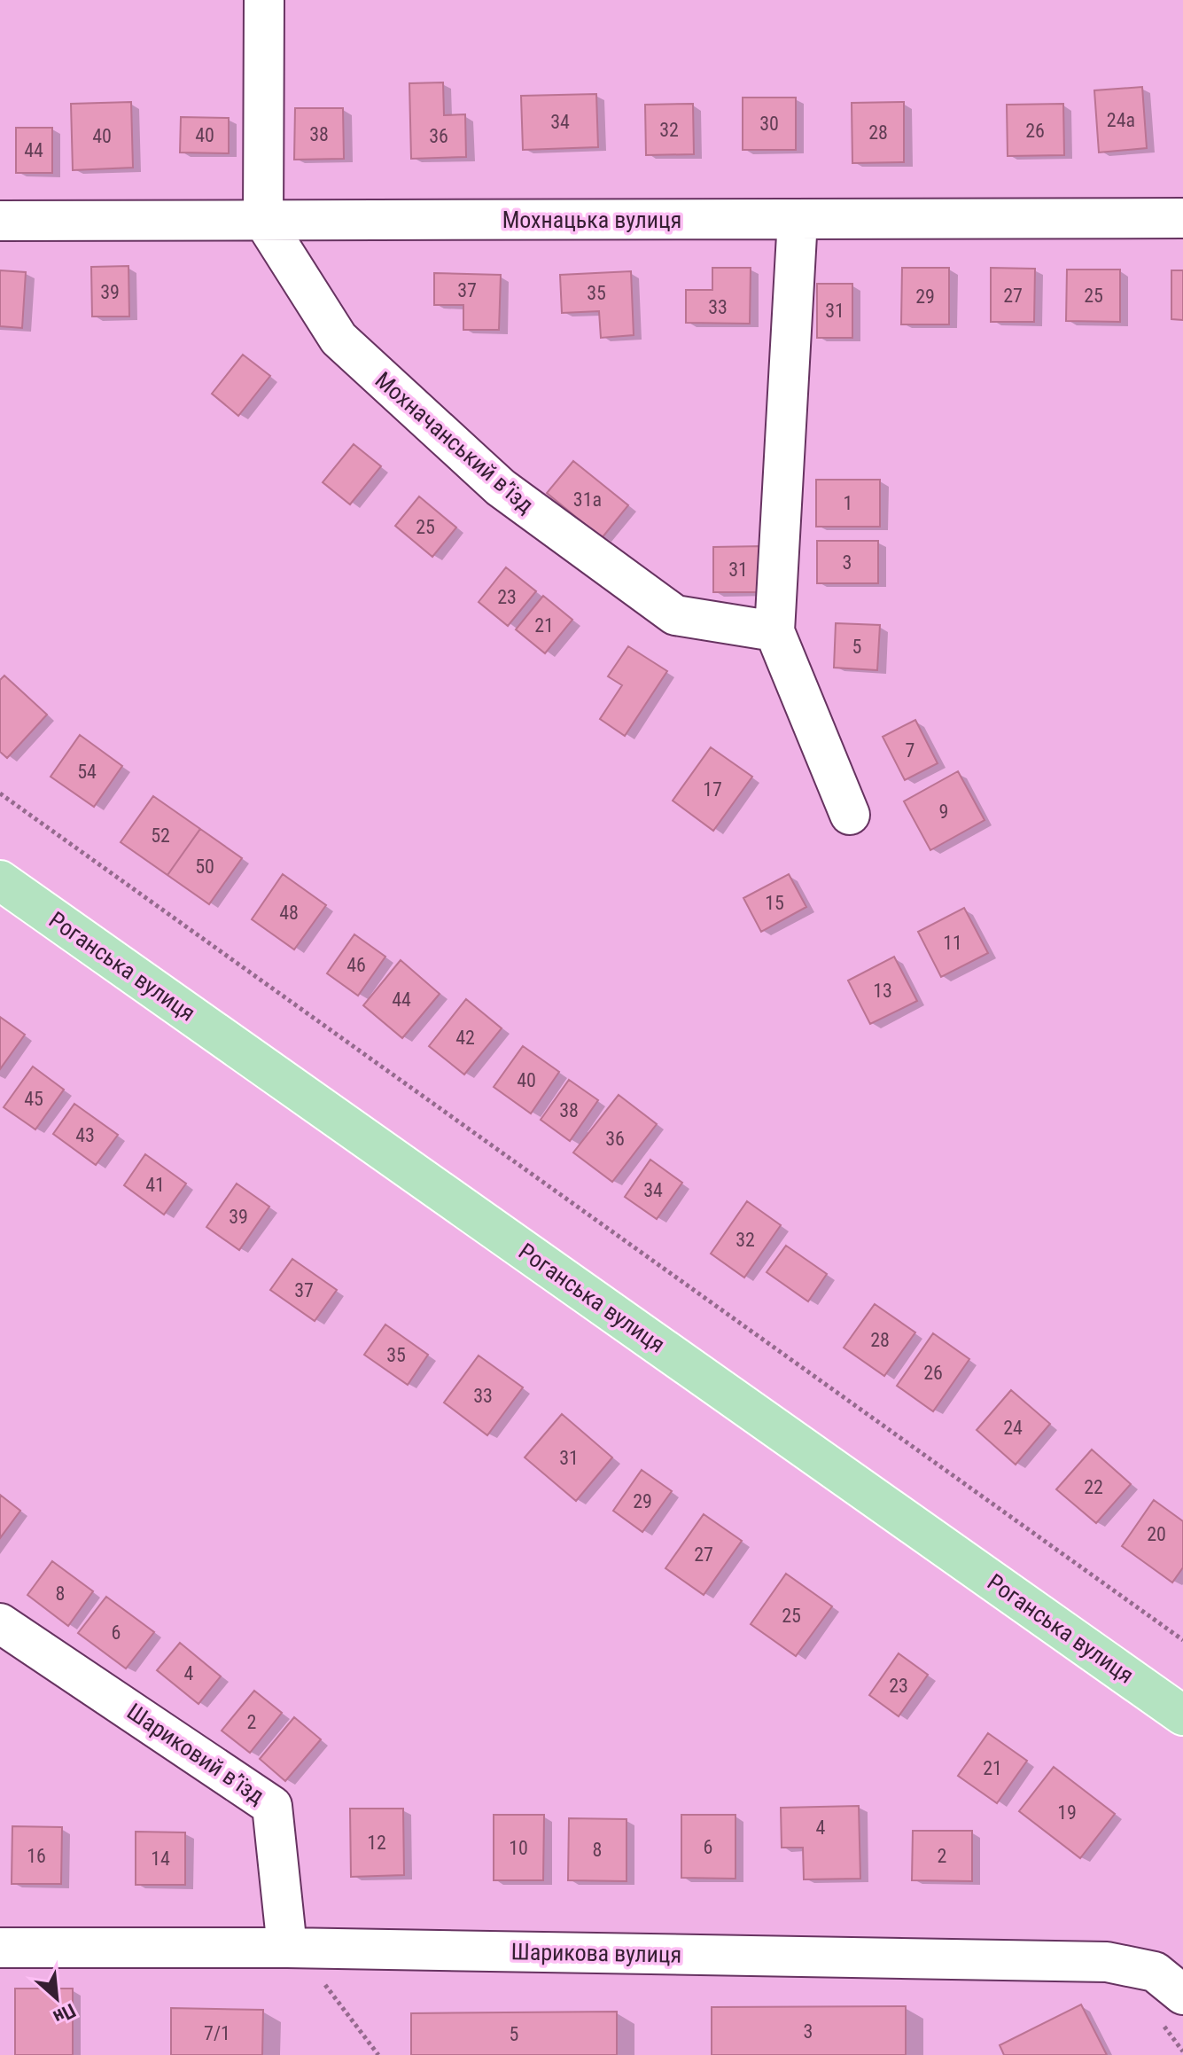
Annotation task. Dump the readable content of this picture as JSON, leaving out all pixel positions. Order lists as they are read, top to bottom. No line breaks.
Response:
{"streets":{"main road":["Роганська вулиця"],"street":["Мохнацька вулиця","Мохначанський в’їзд","Шариковий в’їзд","Шарикова вулиця"]},"crossings":[["Мохнацька вулиця","Мохначанський в’їзд"],["Шариковий в’їзд","Шарикова вулиця"]],"house_numbers":["24а","34","30","32","26","28","38","40","40","36","44","37","39","35","27","25","29","33","31","31а","1","25","3","31","23","21","5","7","54","17","9","52","50","15","48","11","46","13","44","42","40","45","38","43","36","41","34","39","32","37","28","35","26","33","24","31","22","29","20","27","8","25","6","4","23","2","21","19","4","12","6","10","8","16","2","14","3","7/1","5"],"north":"bottom right"}
